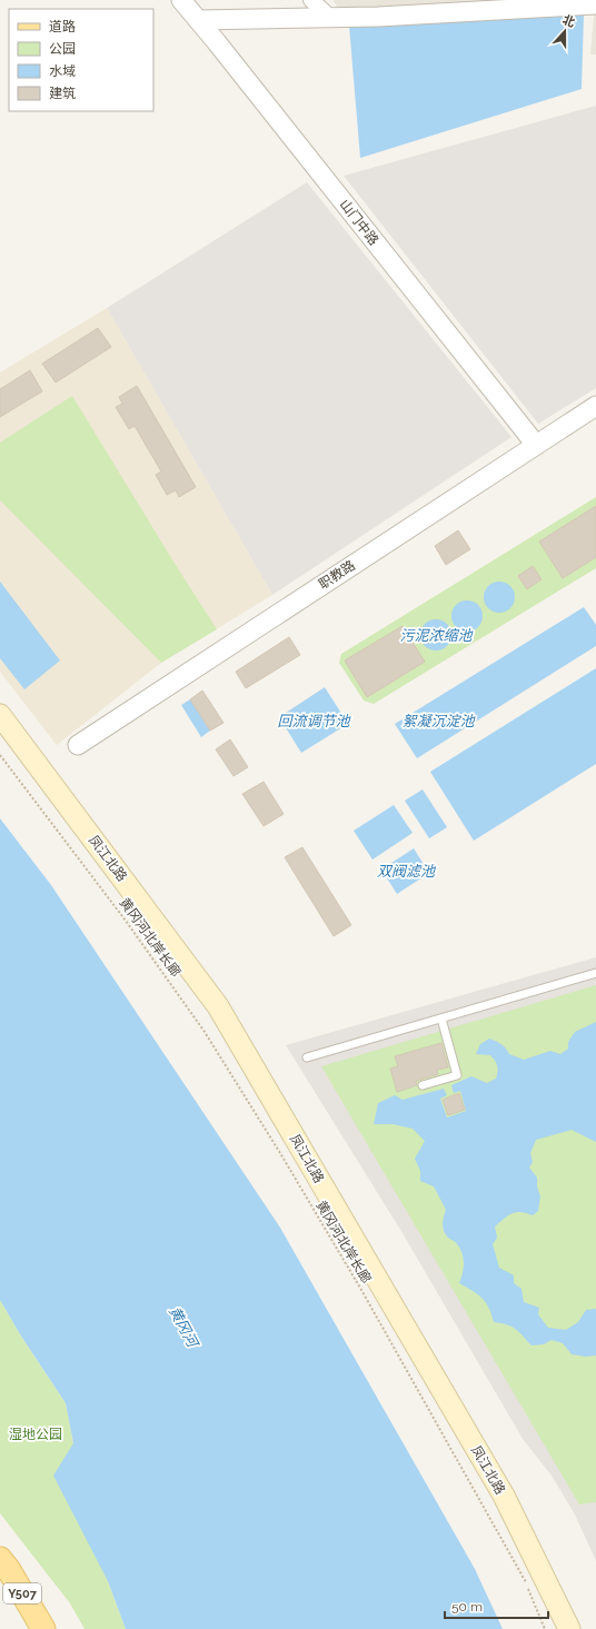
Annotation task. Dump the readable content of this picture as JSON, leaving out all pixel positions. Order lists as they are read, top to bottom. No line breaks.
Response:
{"streets":{"main road":["凤江北路","Y507"],"street":["山门中路","职教路"],"path":["黄冈河北岸长廊"]},"crossings":[["山门中路","职教路"]],"water":["污泥浓缩池","回流调节池","絮凝沉淀池","双阀滤池","黄冈河"],"parks":["湿地公园"],"legend":["道路","公园","水域","建筑"],"scale_bar":"50 m","north":"top"}
